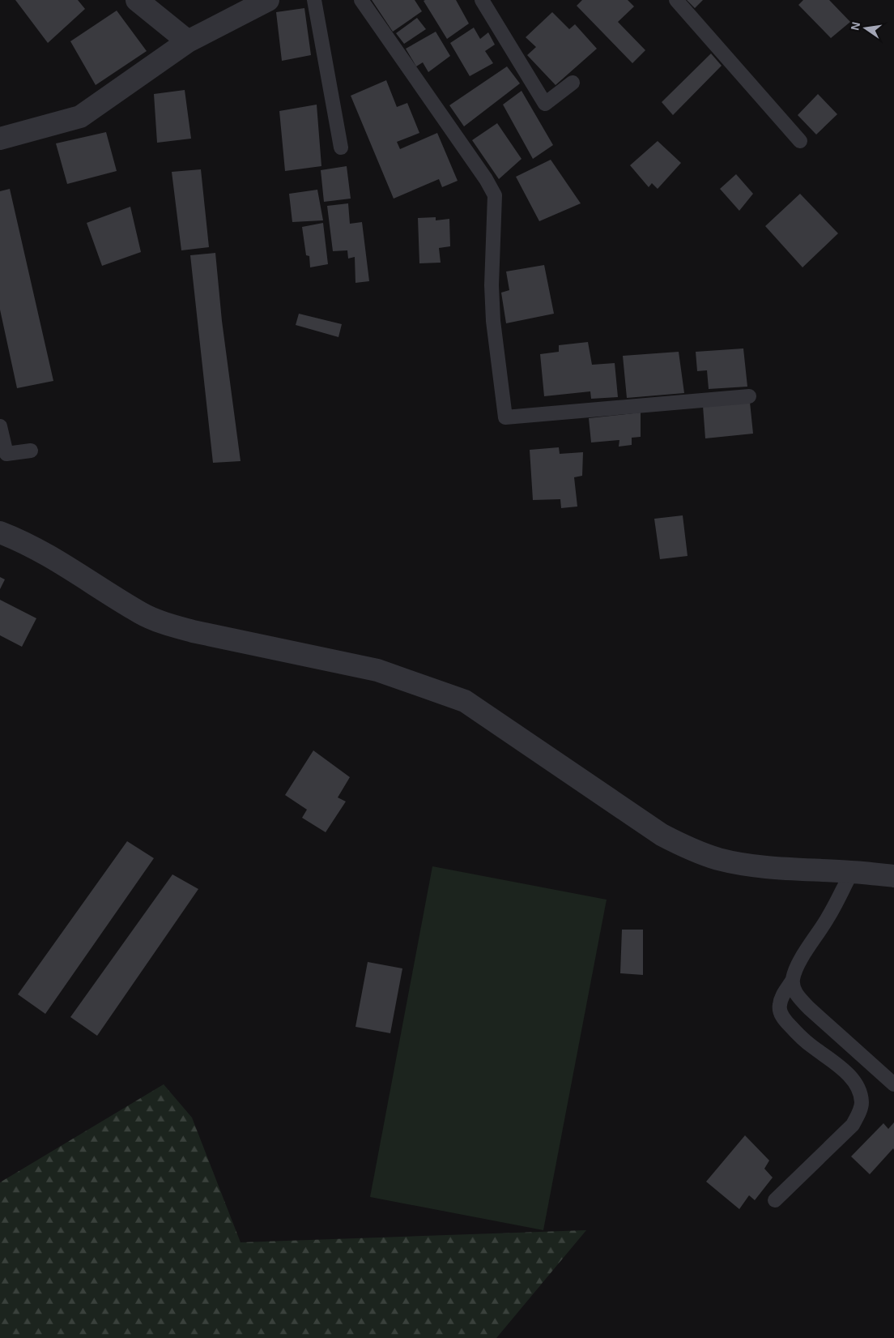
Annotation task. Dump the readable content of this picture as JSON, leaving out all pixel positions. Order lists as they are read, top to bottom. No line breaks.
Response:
{"north":"left"}
